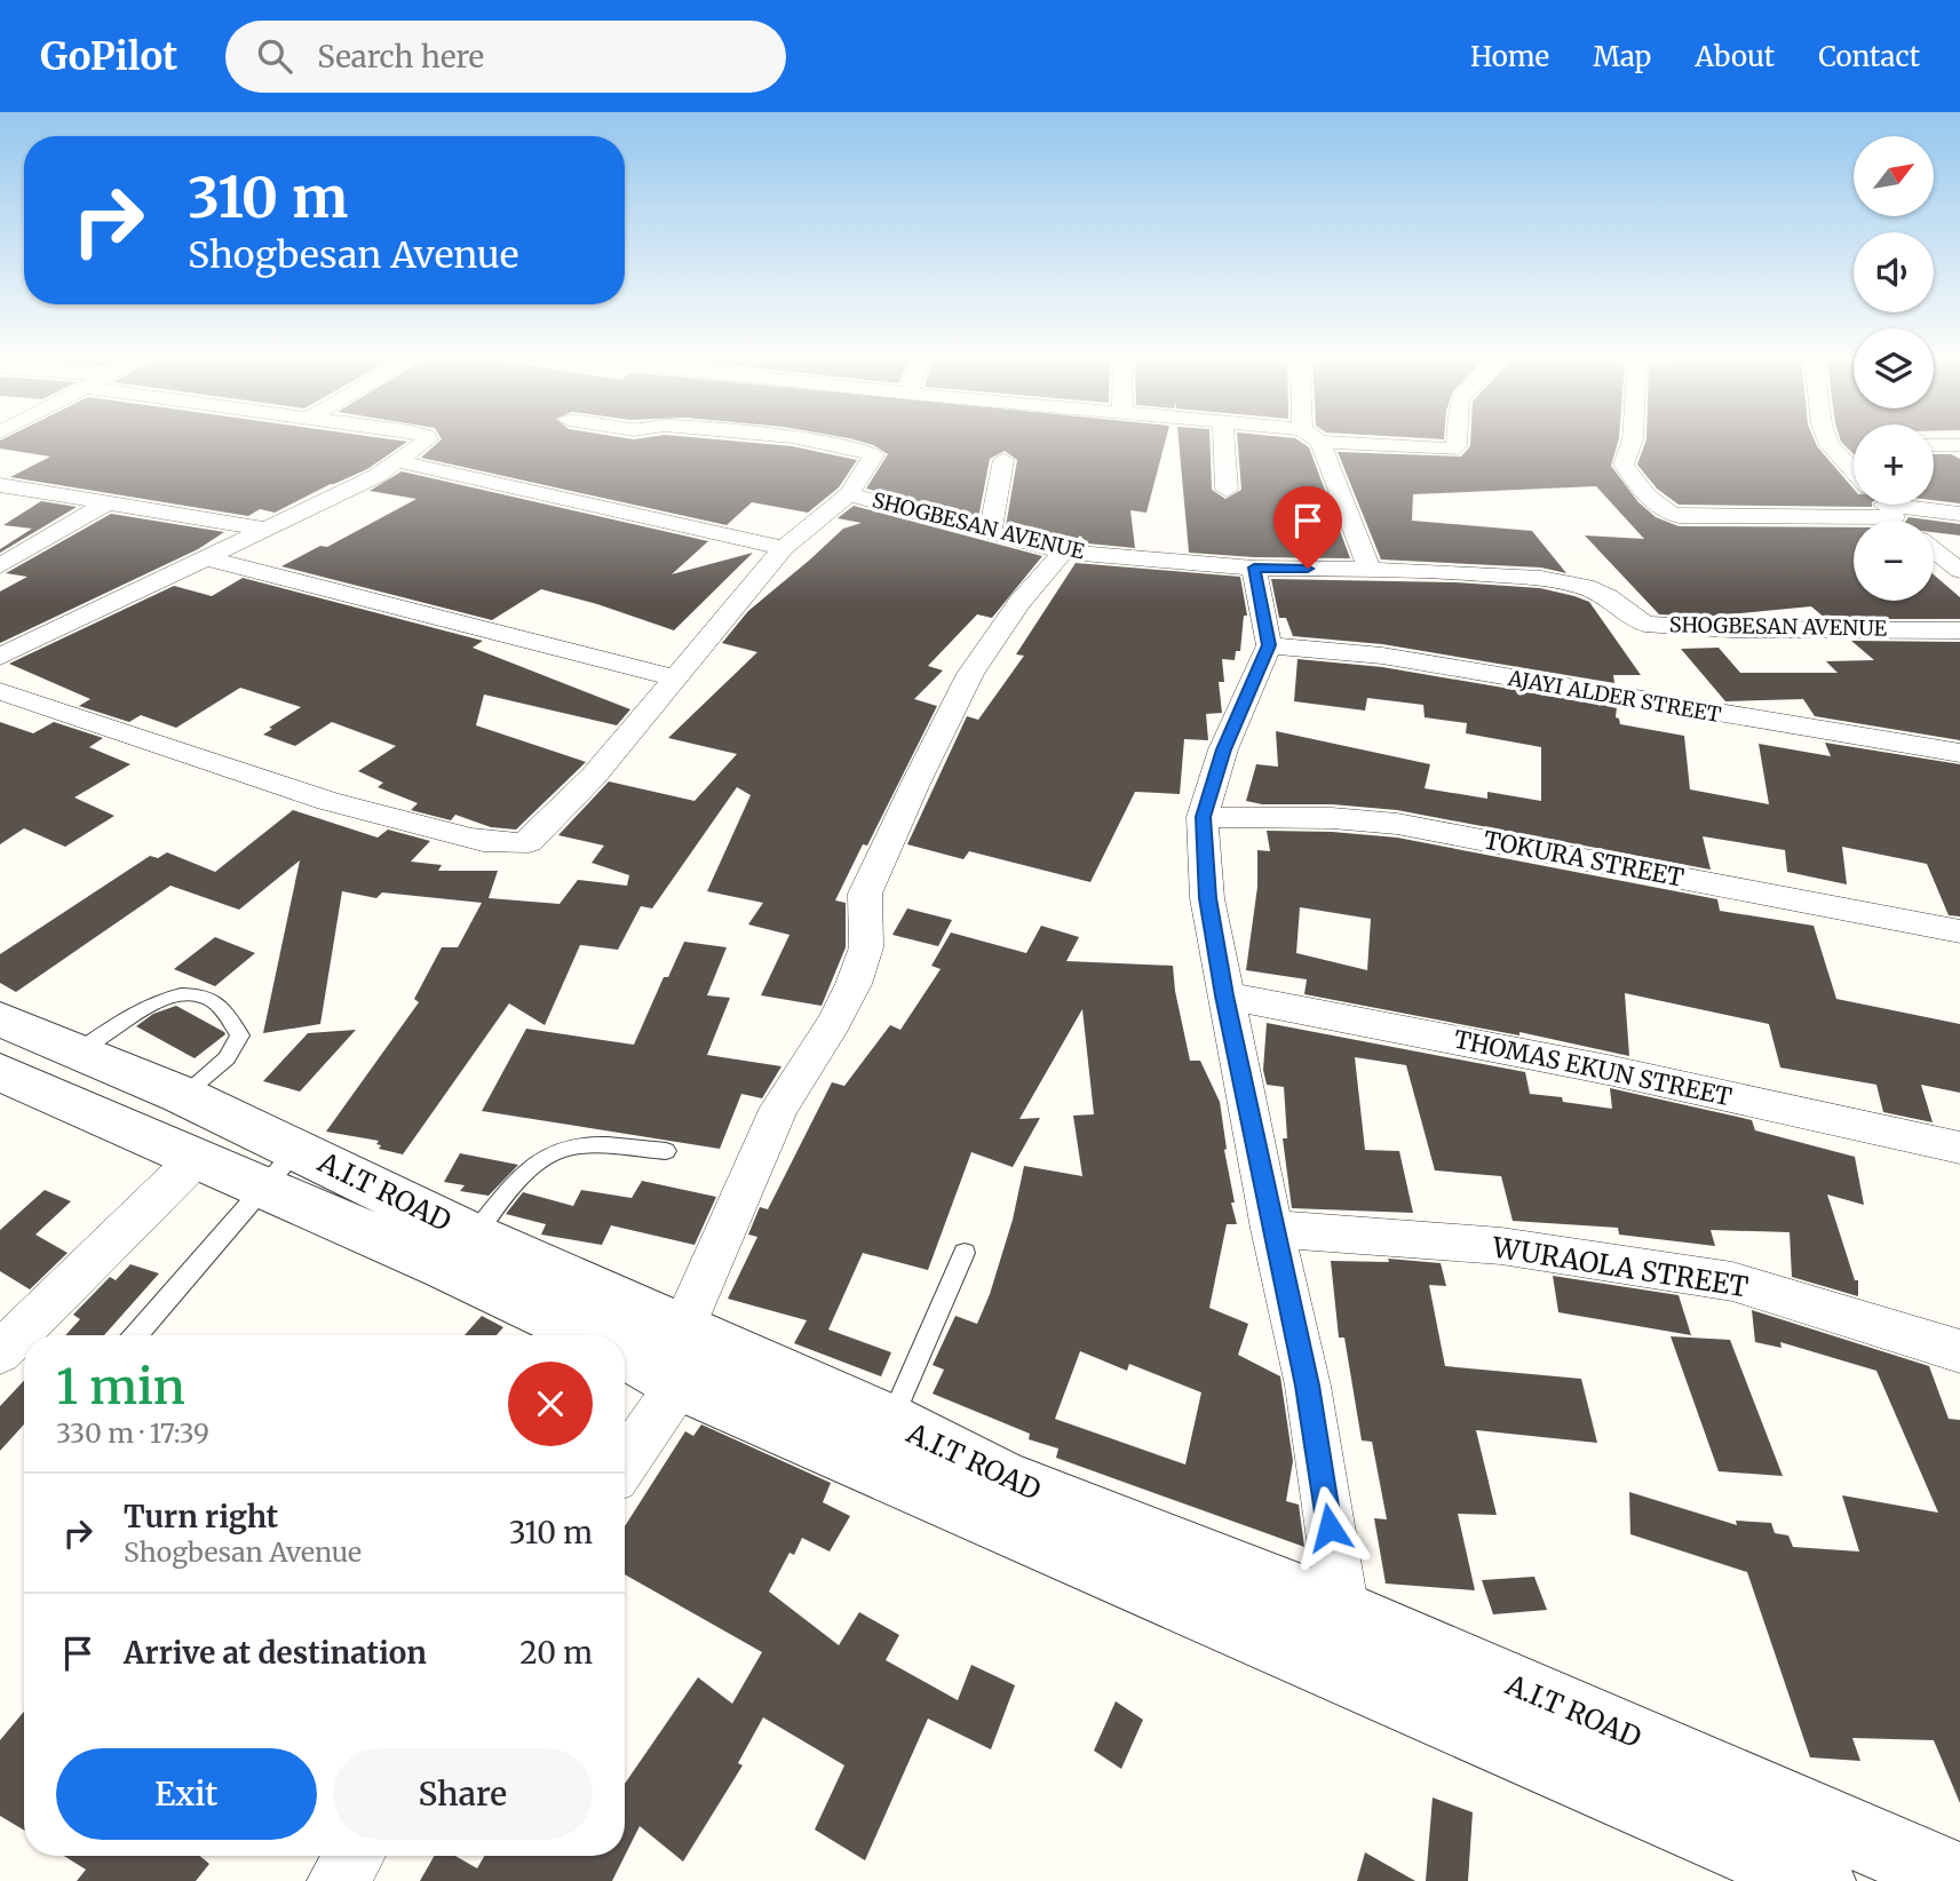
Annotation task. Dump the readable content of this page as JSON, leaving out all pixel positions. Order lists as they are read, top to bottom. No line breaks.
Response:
{"streets":{"street":["SHOGBESAN AVENUE","AJAYI ALDER STREET","TOKURA STREET","THOMAS EKUN STREET","A.I.T ROAD","WURAOLA STREET"]},"north":"top right","page":{"header":"GoPilot","search":"Search here","nav":["Home","Map","About","Contact"],"map_buttons":["+","−"],"turn":["310 m","Shogbesan Avenue"],"heading":["1 min","330 m · 17:39"],"list":[{"name":"Turn right","note":"Shogbesan Avenue","value":"310 m"},{"name":"Arrive at destination","value":"20 m"}],"buttons":["Exit","Share"]}}
